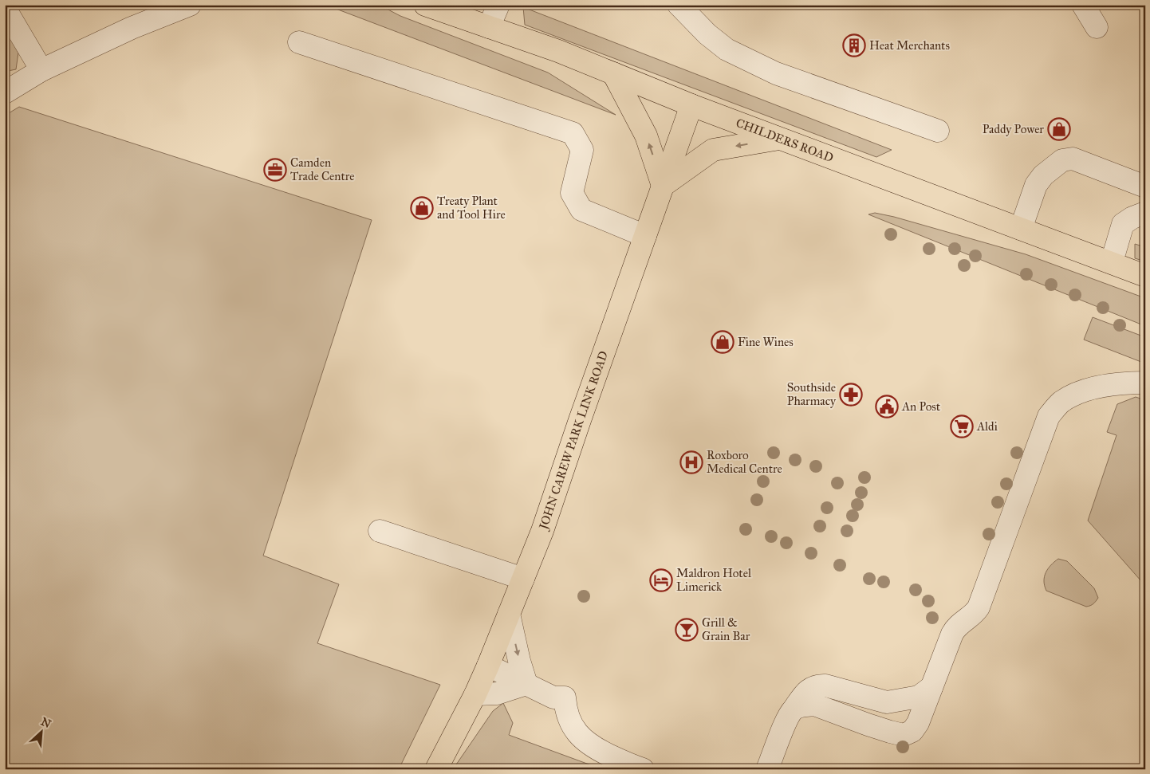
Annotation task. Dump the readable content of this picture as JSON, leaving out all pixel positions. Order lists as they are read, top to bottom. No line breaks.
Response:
{"streets":{"main road":["CHILDERS ROAD","JOHN CAREW PARK LINK ROAD"]},"crossings":[["CHILDERS ROAD","JOHN CAREW PARK LINK ROAD"]],"places":{"building":["Heat Merchants"],"shop":["Paddy Power","Treaty Plant and Tool Hire","Fine Wines"],"office":["Camden Trade Centre"],"pharmacy":["Southside Pharmacy"],"public building":["An Post"],"supermarket":["Aldi"],"hospital":["Roxboro Medical Centre"],"hotel":["Maldron Hotel Limerick"],"bar":["Grill & Grain Bar"]},"north":"top right"}
